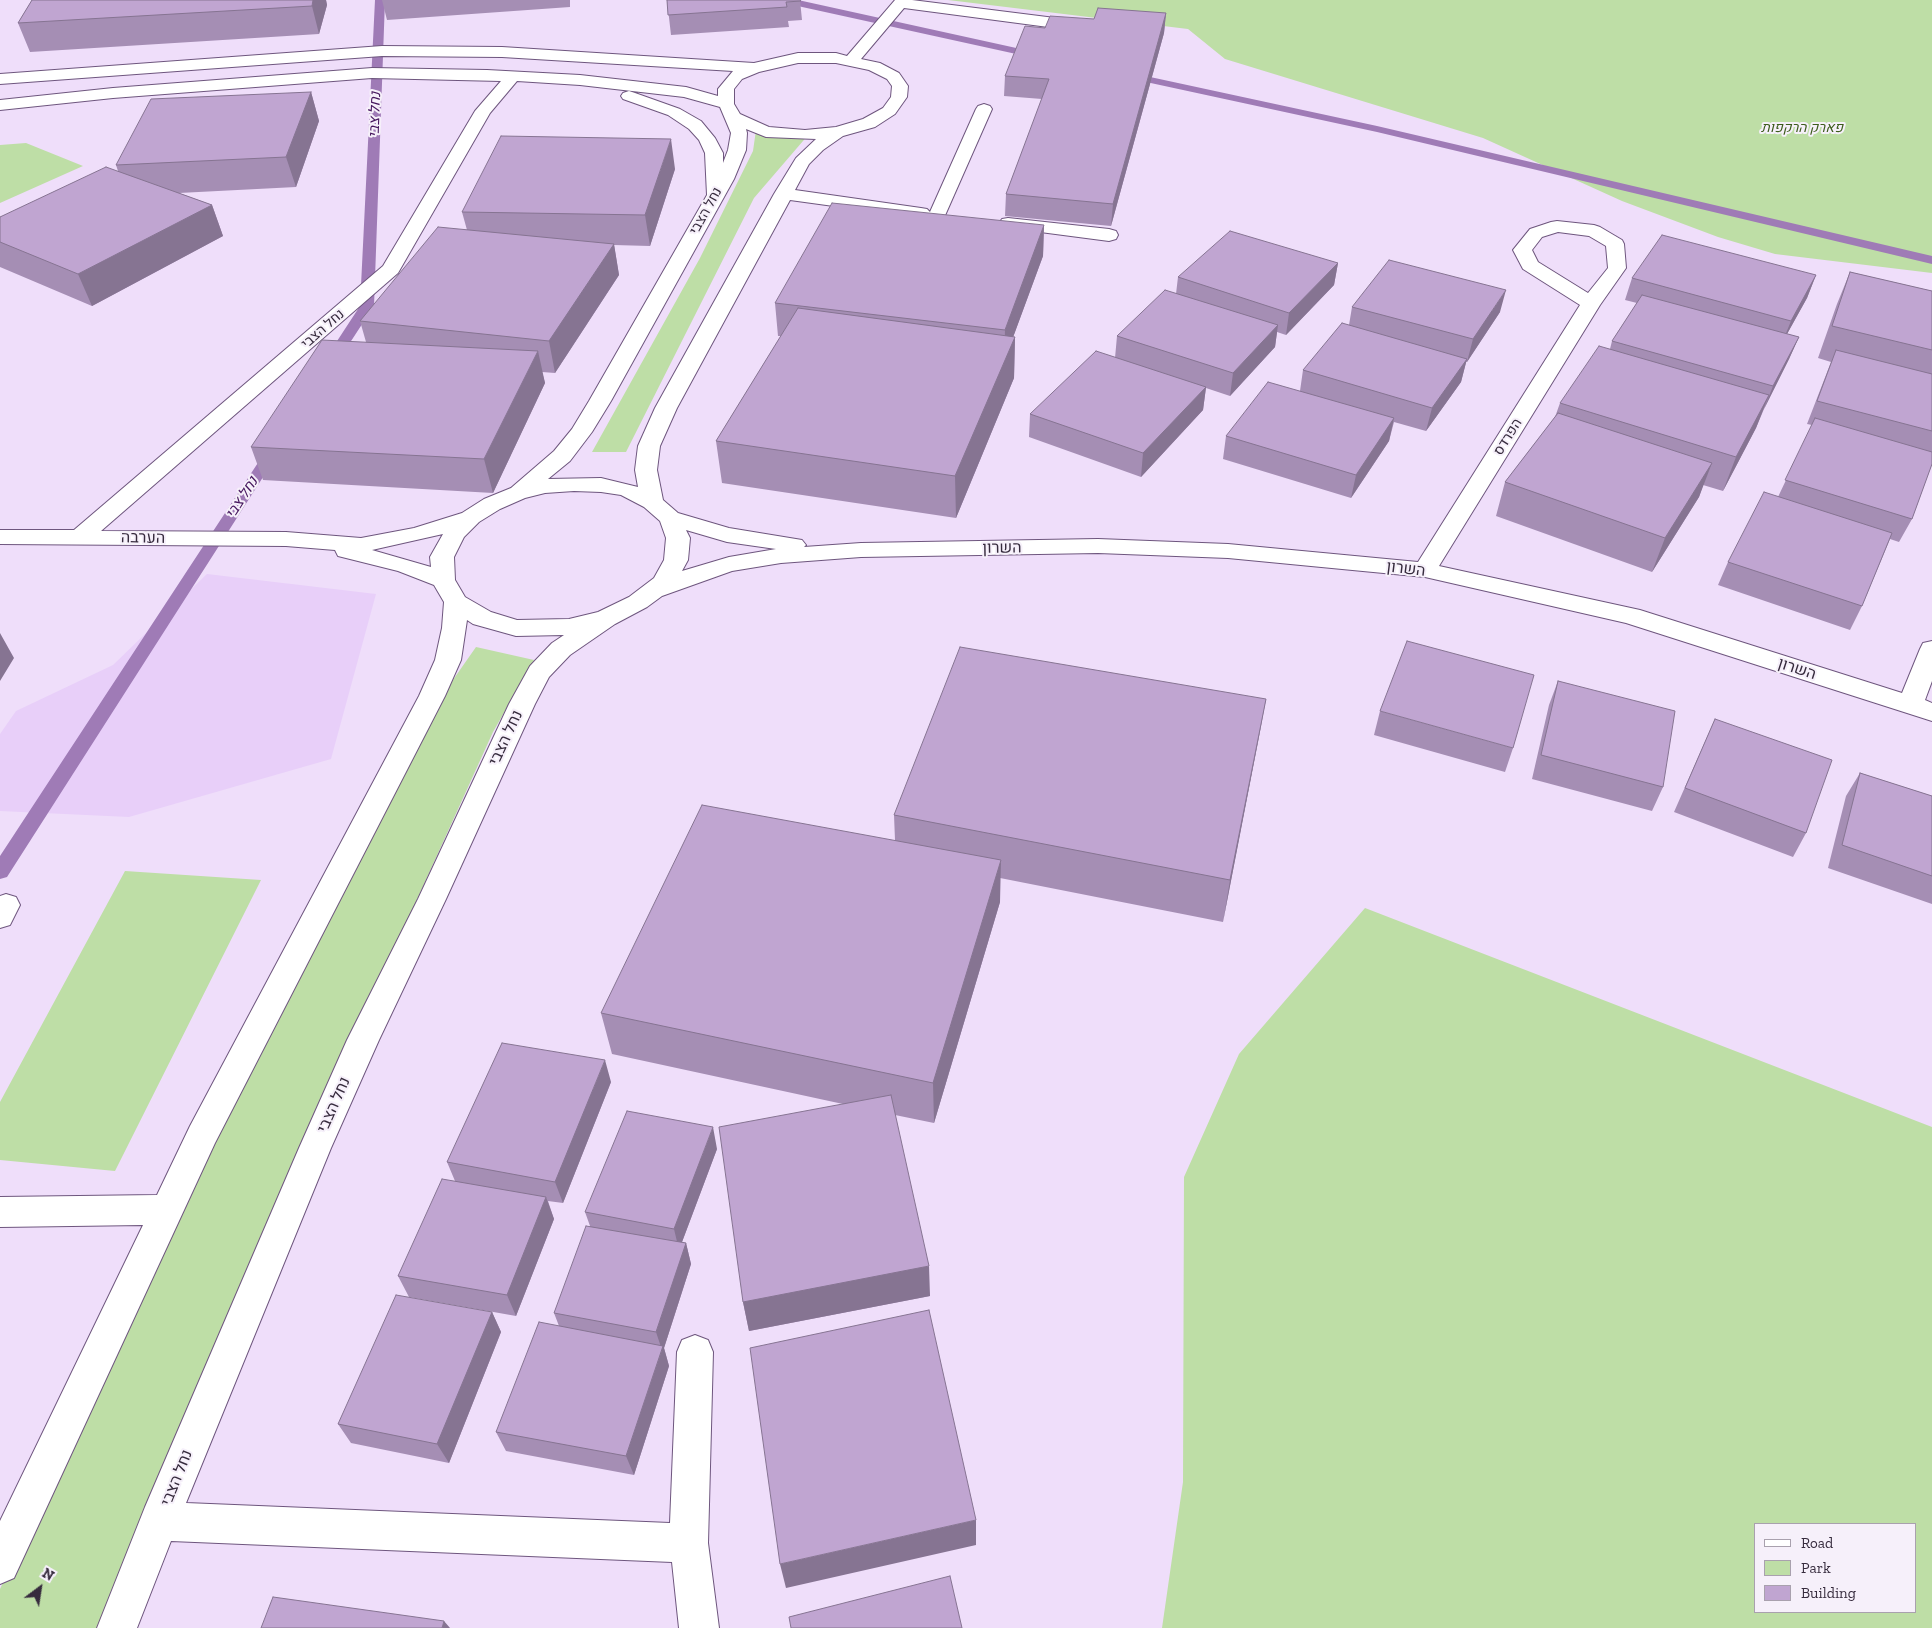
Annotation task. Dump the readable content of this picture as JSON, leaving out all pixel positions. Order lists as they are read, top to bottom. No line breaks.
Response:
{"streets":{"street":["נחל הצבי","הפרדס","הערבה","השרון"]},"crossings":[["נחל הצבי","הערבה"],["הפרדס","השרון"]],"water":["נחל צבי"],"parks":["פארק הרקפות"],"legend":["Road","Park","Building"],"north":"top right"}
